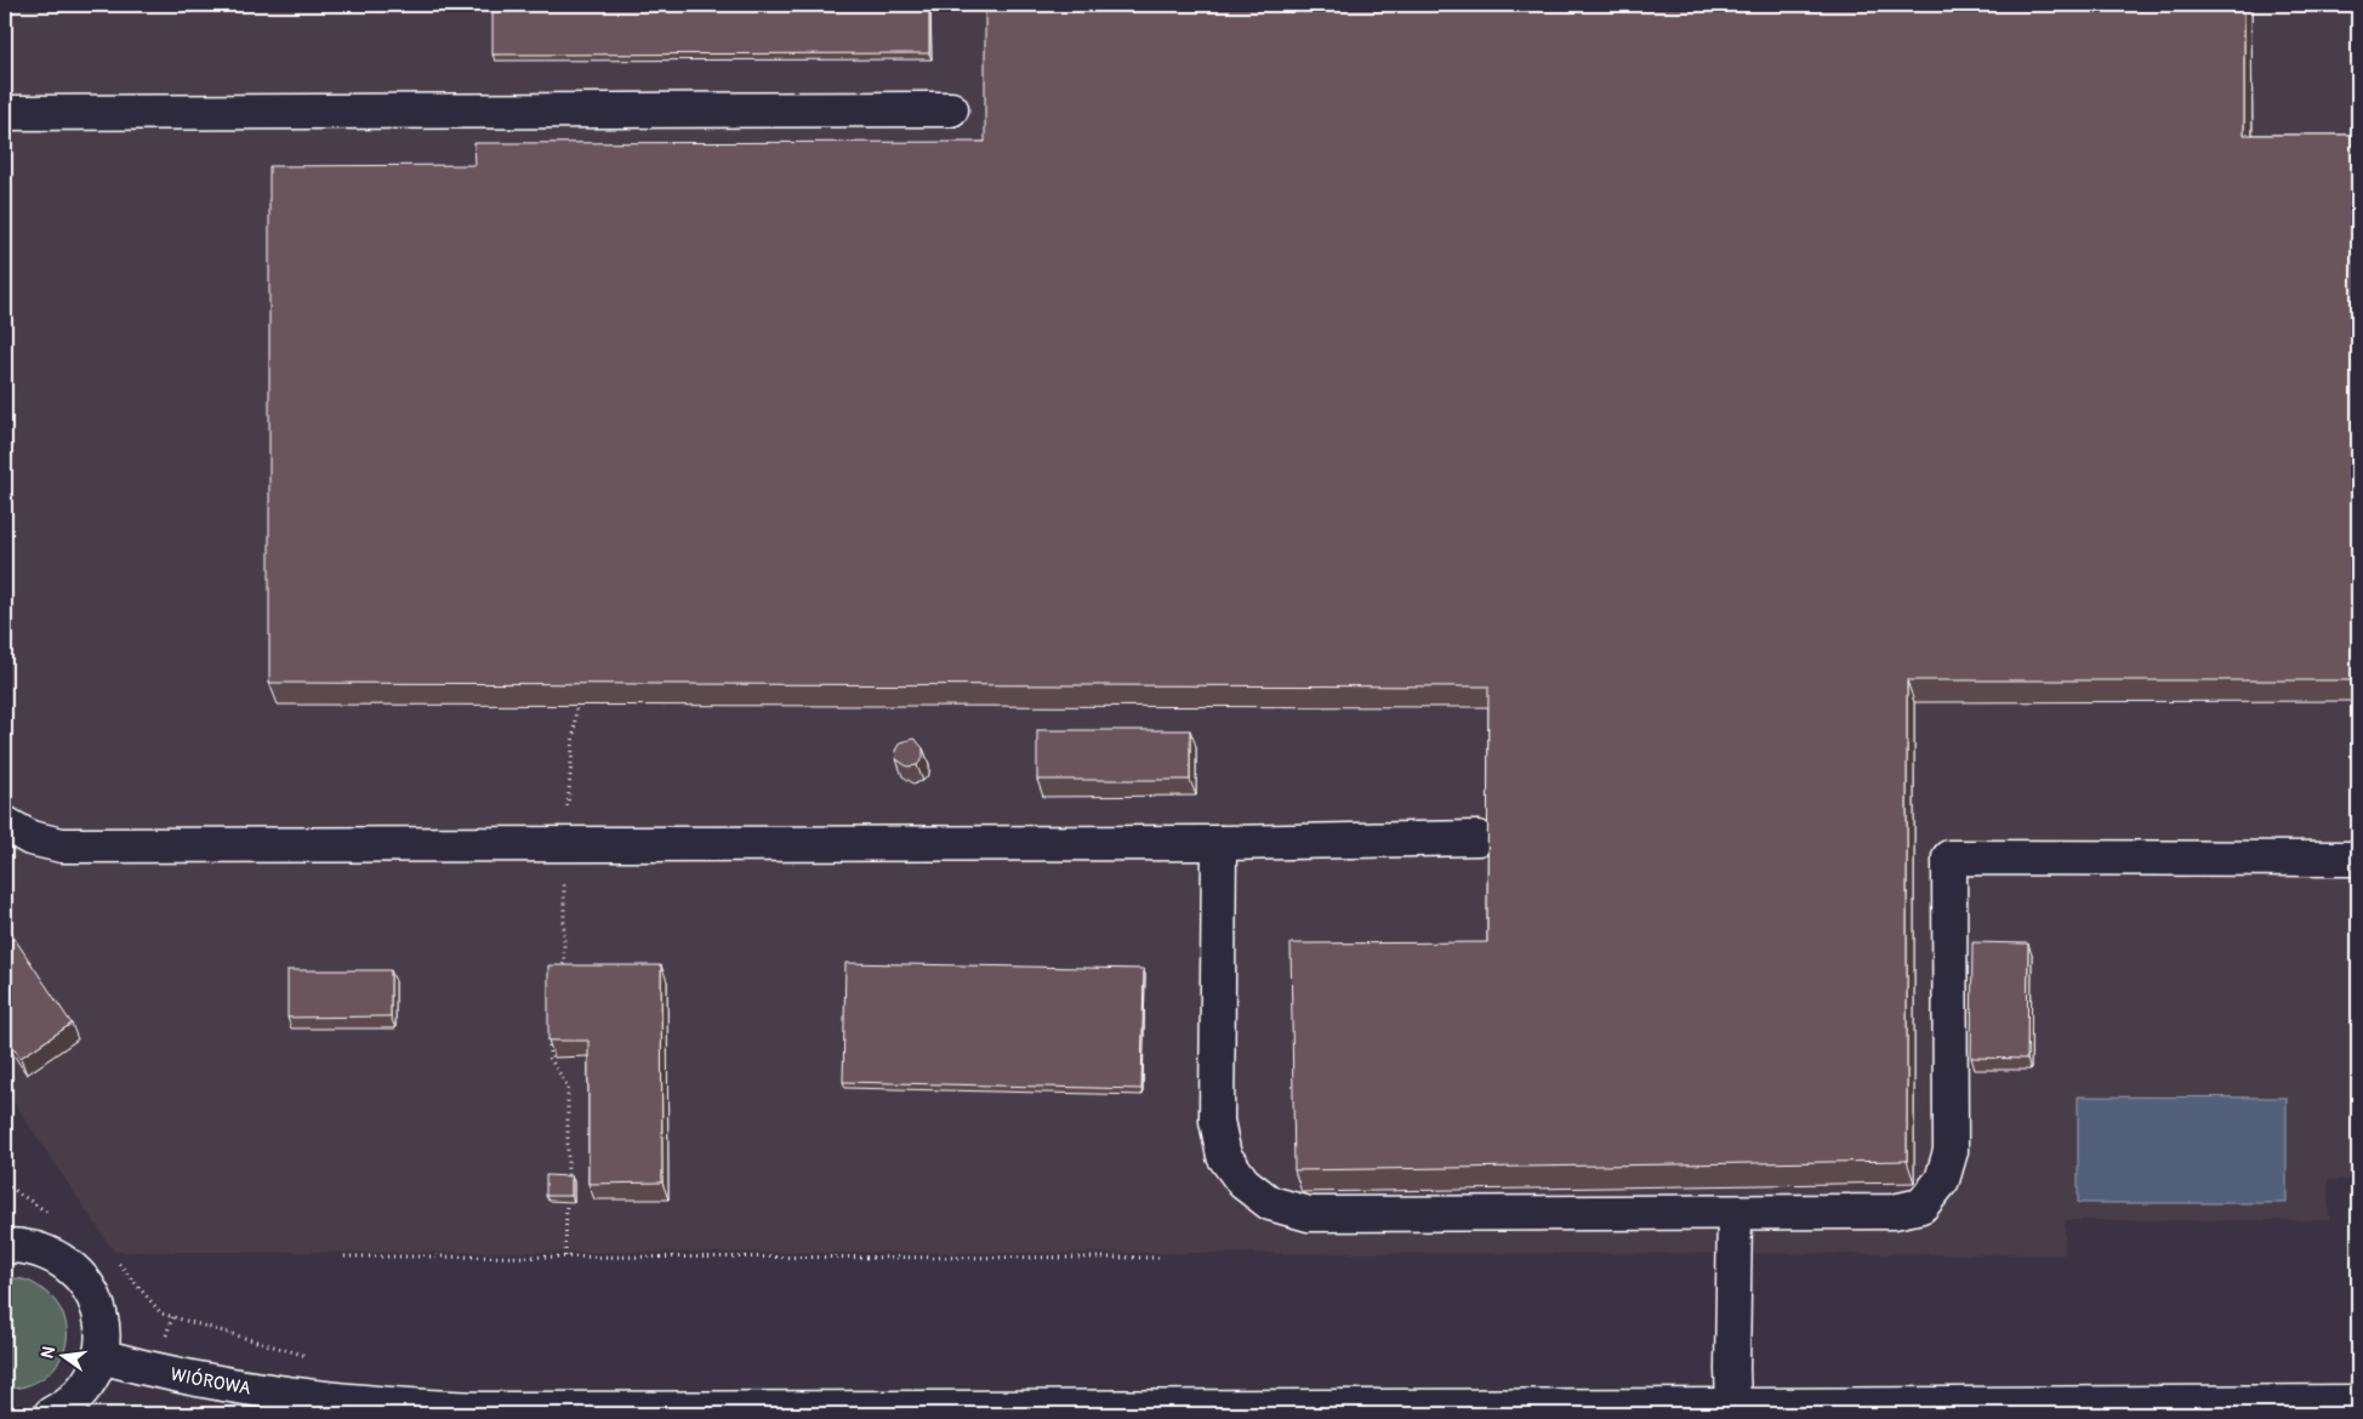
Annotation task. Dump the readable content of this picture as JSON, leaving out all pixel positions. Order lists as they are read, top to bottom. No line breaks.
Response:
{"streets":{"street":["WIÓROWA"]},"north":"left"}
